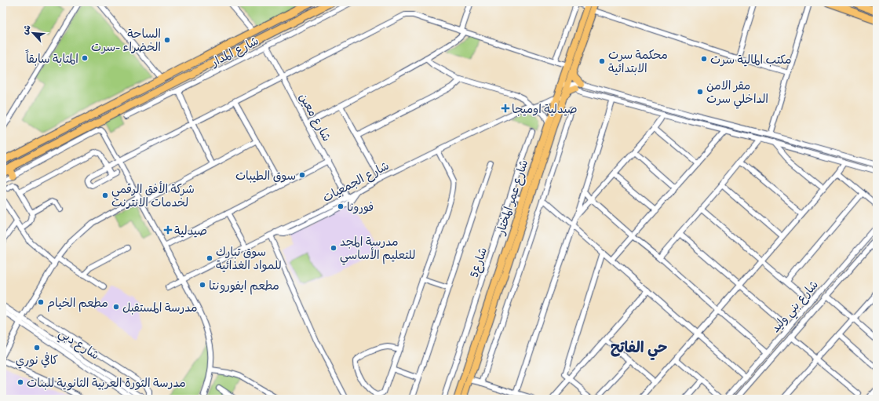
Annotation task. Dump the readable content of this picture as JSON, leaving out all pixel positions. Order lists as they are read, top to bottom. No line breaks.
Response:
{"streets":{"main road":["شارع عمر المختار"],"street":["شارع المدار","شارع معين","شارع الجمعيات","شارع5","شارع بني وليد","شارع دبي"]},"crossings":[["شارع المدار","شارع معين"],["شارع معين","شارع الجمعيات"],["شارع الجمعيات","شارع عمر المختار"]],"districts":["حي الفاتح"],"places":{"other":["الساحة الخضراء -سرت","المثابة سابقاً","مكتب المالية سرت","محكمة سرت الابتدائية","مقر الامن الداخلي سرت","سوق الطيبات","شركة الأفق الرقمي لخدمات الانترنت","فورونا","مدرسة المجد للتعليم الأساسي","سوق تبارك للمواد الغذائية","مطعم ايفورونتا","مطعم الخيام","مدرسة المستقبل","كافي نوري","مدرسة الثورة العربية الثانوية للبنات"],"health":["صيدلية اوميجا","صيدلية"]},"north":"top left"}
